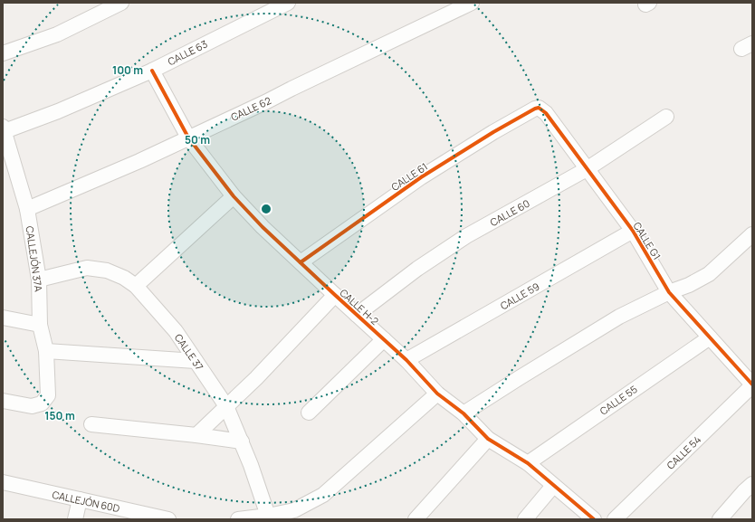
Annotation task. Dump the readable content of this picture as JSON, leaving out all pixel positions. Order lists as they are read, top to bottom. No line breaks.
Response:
{"streets":{"street":["CALLE 63","CALLE 62","CALLE 61","CALLE 60","CALLE G1","CALLEJÓN 37A","CALLE 59","CALLE H-2","CALLE 37","CALLE 55","CALLE 54","CALLEJÓN 60D"]},"crossings":[["CALLE 63","CALLEJÓN 37A"],["CALLE 63","CALLE H-2"],["CALLE 62","CALLEJÓN 37A"],["CALLE 62","CALLE H-2"],["CALLE 61","CALLE G1"],["CALLE 61","CALLE H-2"],["CALLE 60","CALLE G1"],["CALLE 60","CALLE H-2"],["CALLE G1","CALLE 59"],["CALLE G1","CALLE 55"],["CALLE G1","CALLE 54"],["CALLEJÓN 37A","CALLE 37"],["CALLE 59","CALLE H-2"],["CALLE H-2","CALLE 55"]],"rings":["100 m","50 m","150 m"]}
